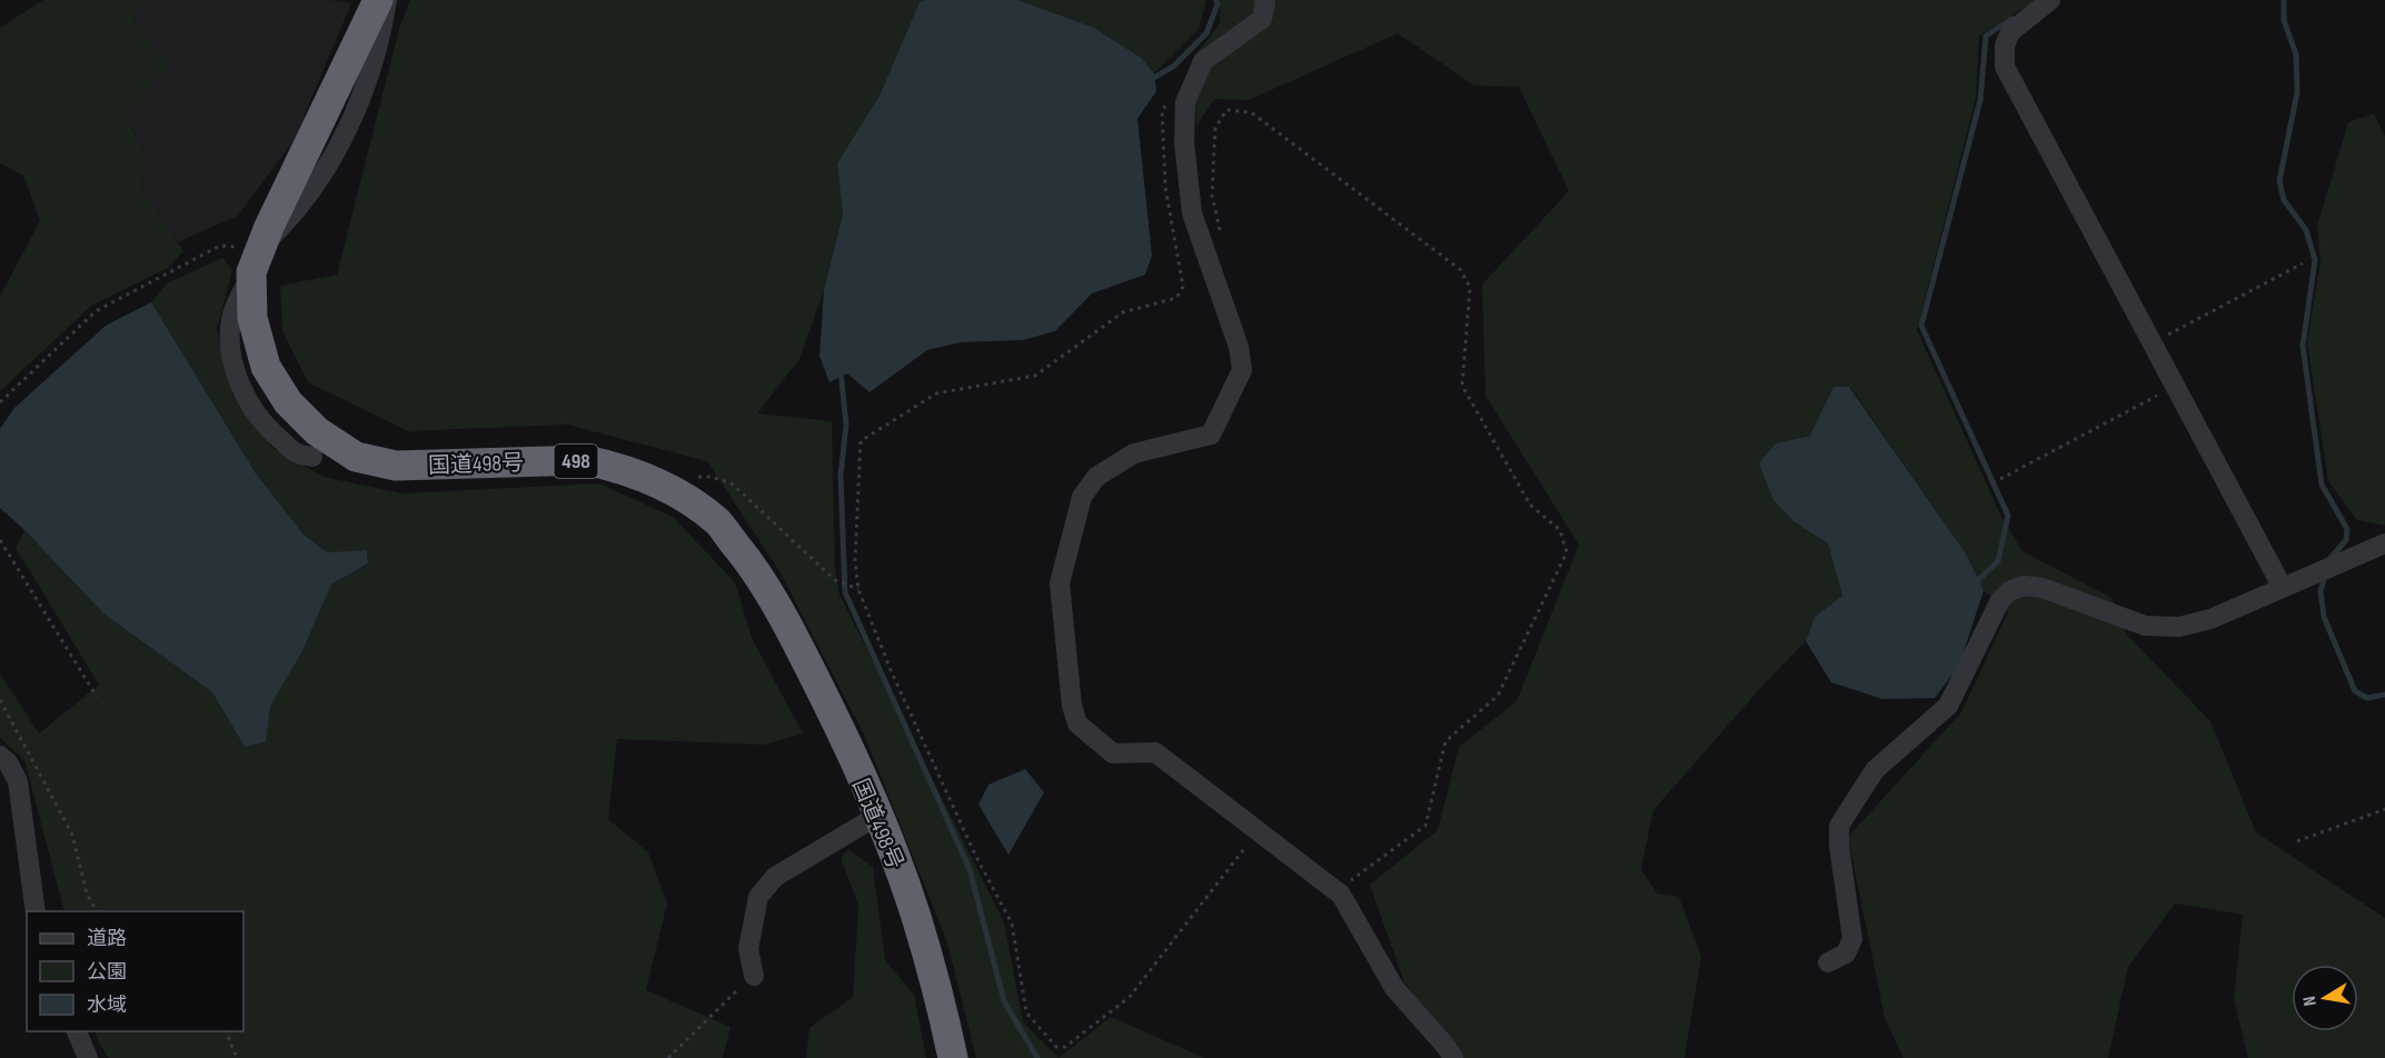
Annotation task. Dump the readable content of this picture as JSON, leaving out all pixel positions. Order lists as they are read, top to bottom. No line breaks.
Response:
{"streets":{"highway":["498","国道498号"]},"legend":["道路","公園","水域"],"north":"left"}
